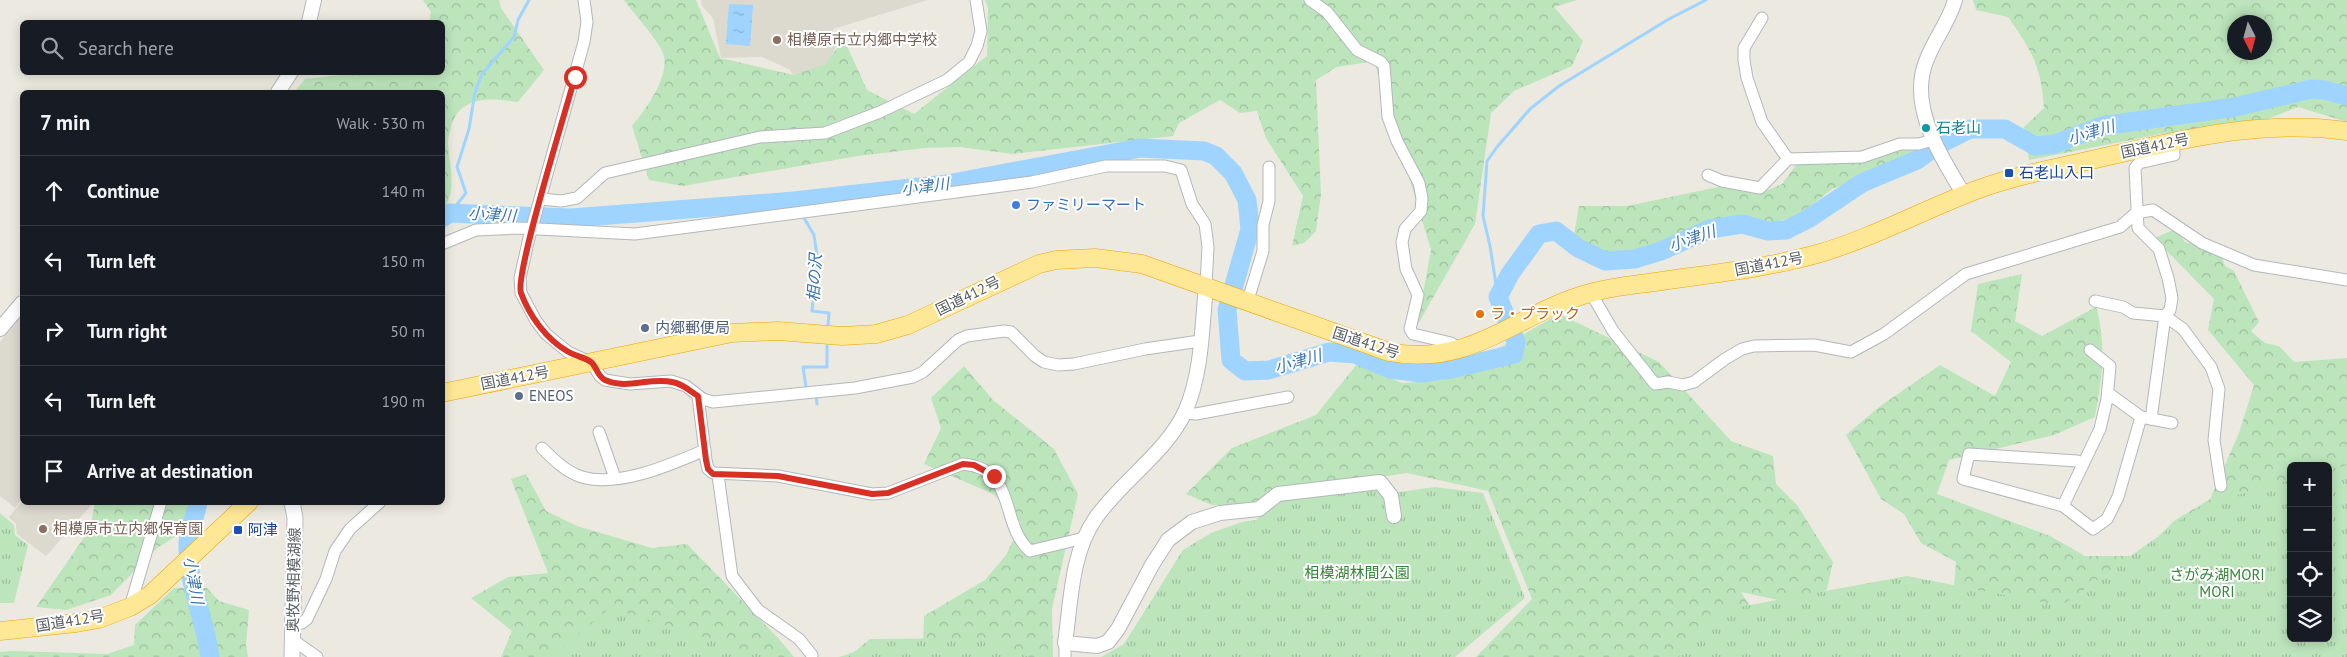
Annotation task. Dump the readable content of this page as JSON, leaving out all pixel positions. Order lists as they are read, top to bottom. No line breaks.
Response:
{"streets":{"highway":["国道412号"],"main road":["奥牧野相模湖線"]},"water":["小津川","相の沢"],"parks":["相模湖林間公園","さがみ湖MORI MORI"],"places":{"other":["相模原市立内郷中学校","石老山","ファミリーマート","ラ・プラック","内郷郵便局","ENEOS","相模原市立内郷保育園"],"transit":["石老山入口","阿津"]},"north":"bottom","page":{"search":"Search here","heading":["7 min","Walk · 530 m"],"list":[["Continue","140 m"],["Turn left","150 m"],["Turn right","50 m"],["Turn left","190 m"],"Arrive at destination"],"map_buttons":["+","−"]}}
